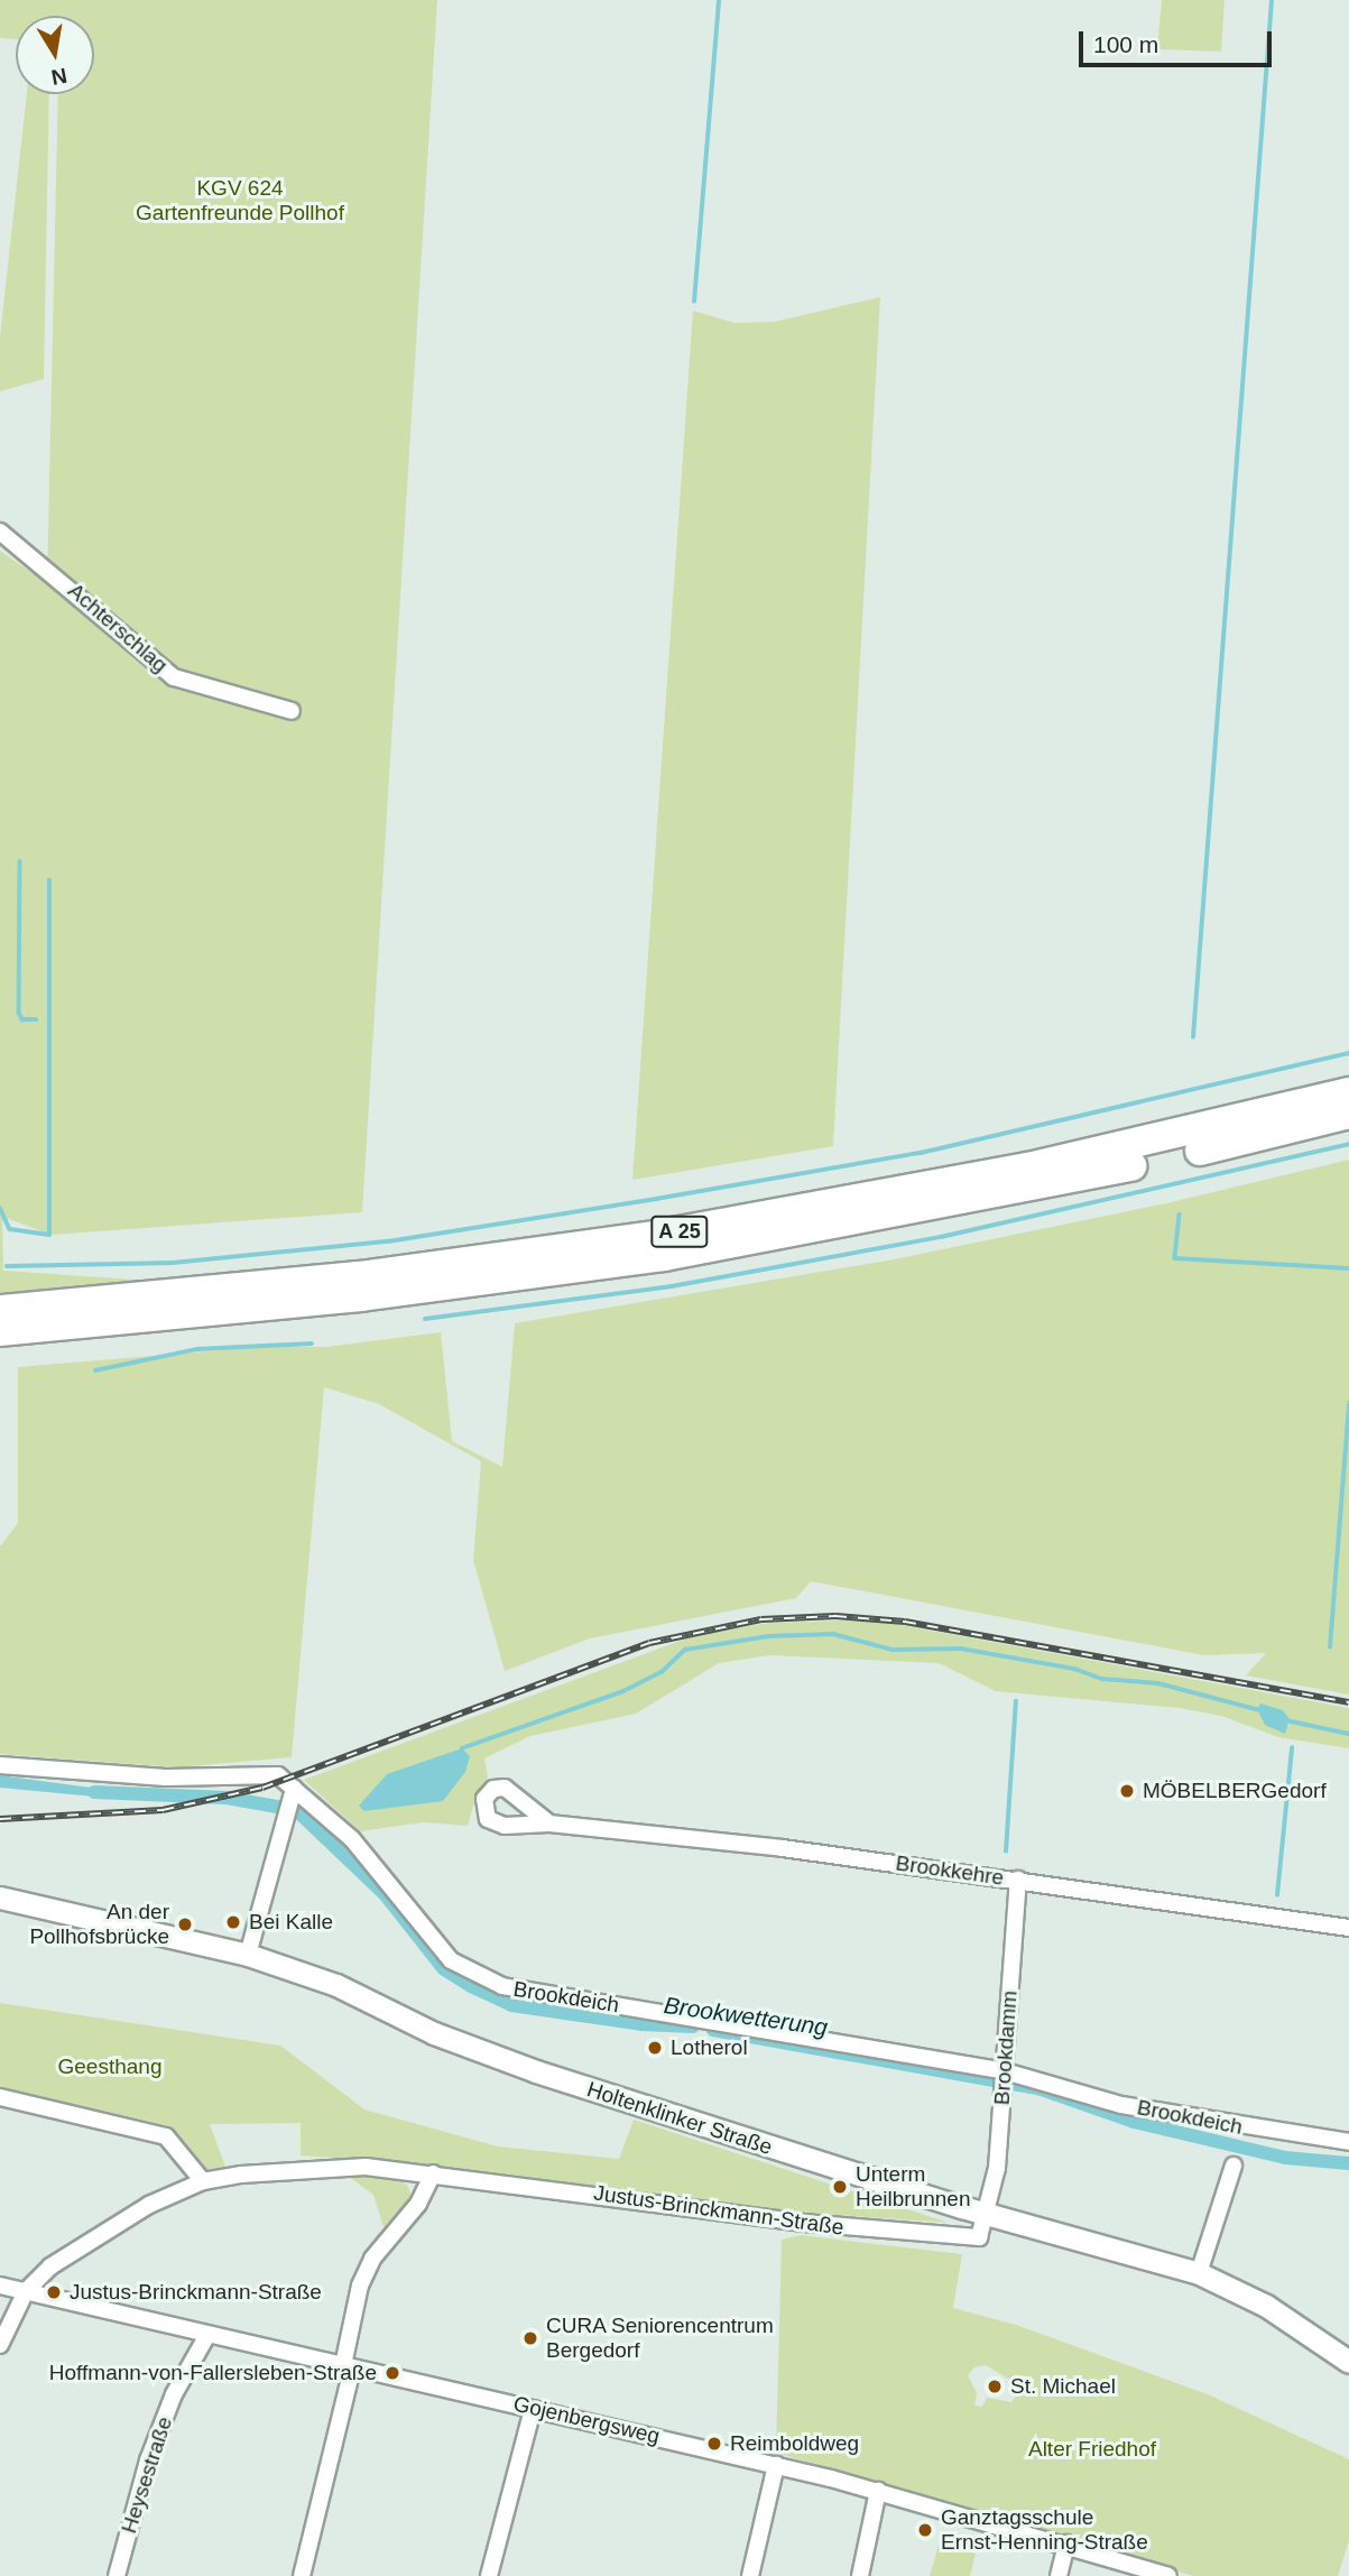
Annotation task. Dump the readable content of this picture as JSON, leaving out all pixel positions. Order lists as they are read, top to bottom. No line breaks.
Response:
{"streets":{"highway":["A 25"],"main road":["Holtenklinker Straße"],"street":["Achterschlag","Brookkehre","Brookdeich","Brookdamm","Justus-Brinckmann-Straße","Gojenbergsweg","Heysestraße"]},"crossings":[["Brookkehre","Brookdamm"],["Brookdeich","Brookdamm"],["Brookdamm","Holtenklinker Straße"],["Brookdamm","Justus-Brinckmann-Straße"],["Holtenklinker Straße","Justus-Brinckmann-Straße"],["Justus-Brinckmann-Straße","Gojenbergsweg"],["Gojenbergsweg","Heysestraße"]],"water":["Brookwetterung"],"parks":["KGV 624 Gartenfreunde Pollhof","Geesthang","Alter Friedhof"],"places":["MÖBELBERGedorf","Bei Kalle","An der Pollhofsbrücke","Lotherol","Unterm Heilbrunnen","Justus-Brinckmann-Straße","CURA Seniorencentrum Bergedorf","Hoffmann-von-Fallersleben-Straße","St. Michael","Reimboldweg","Ganztagsschule Ernst-Henning-Straße"],"scale_bar":"100 m","north":"bottom"}
